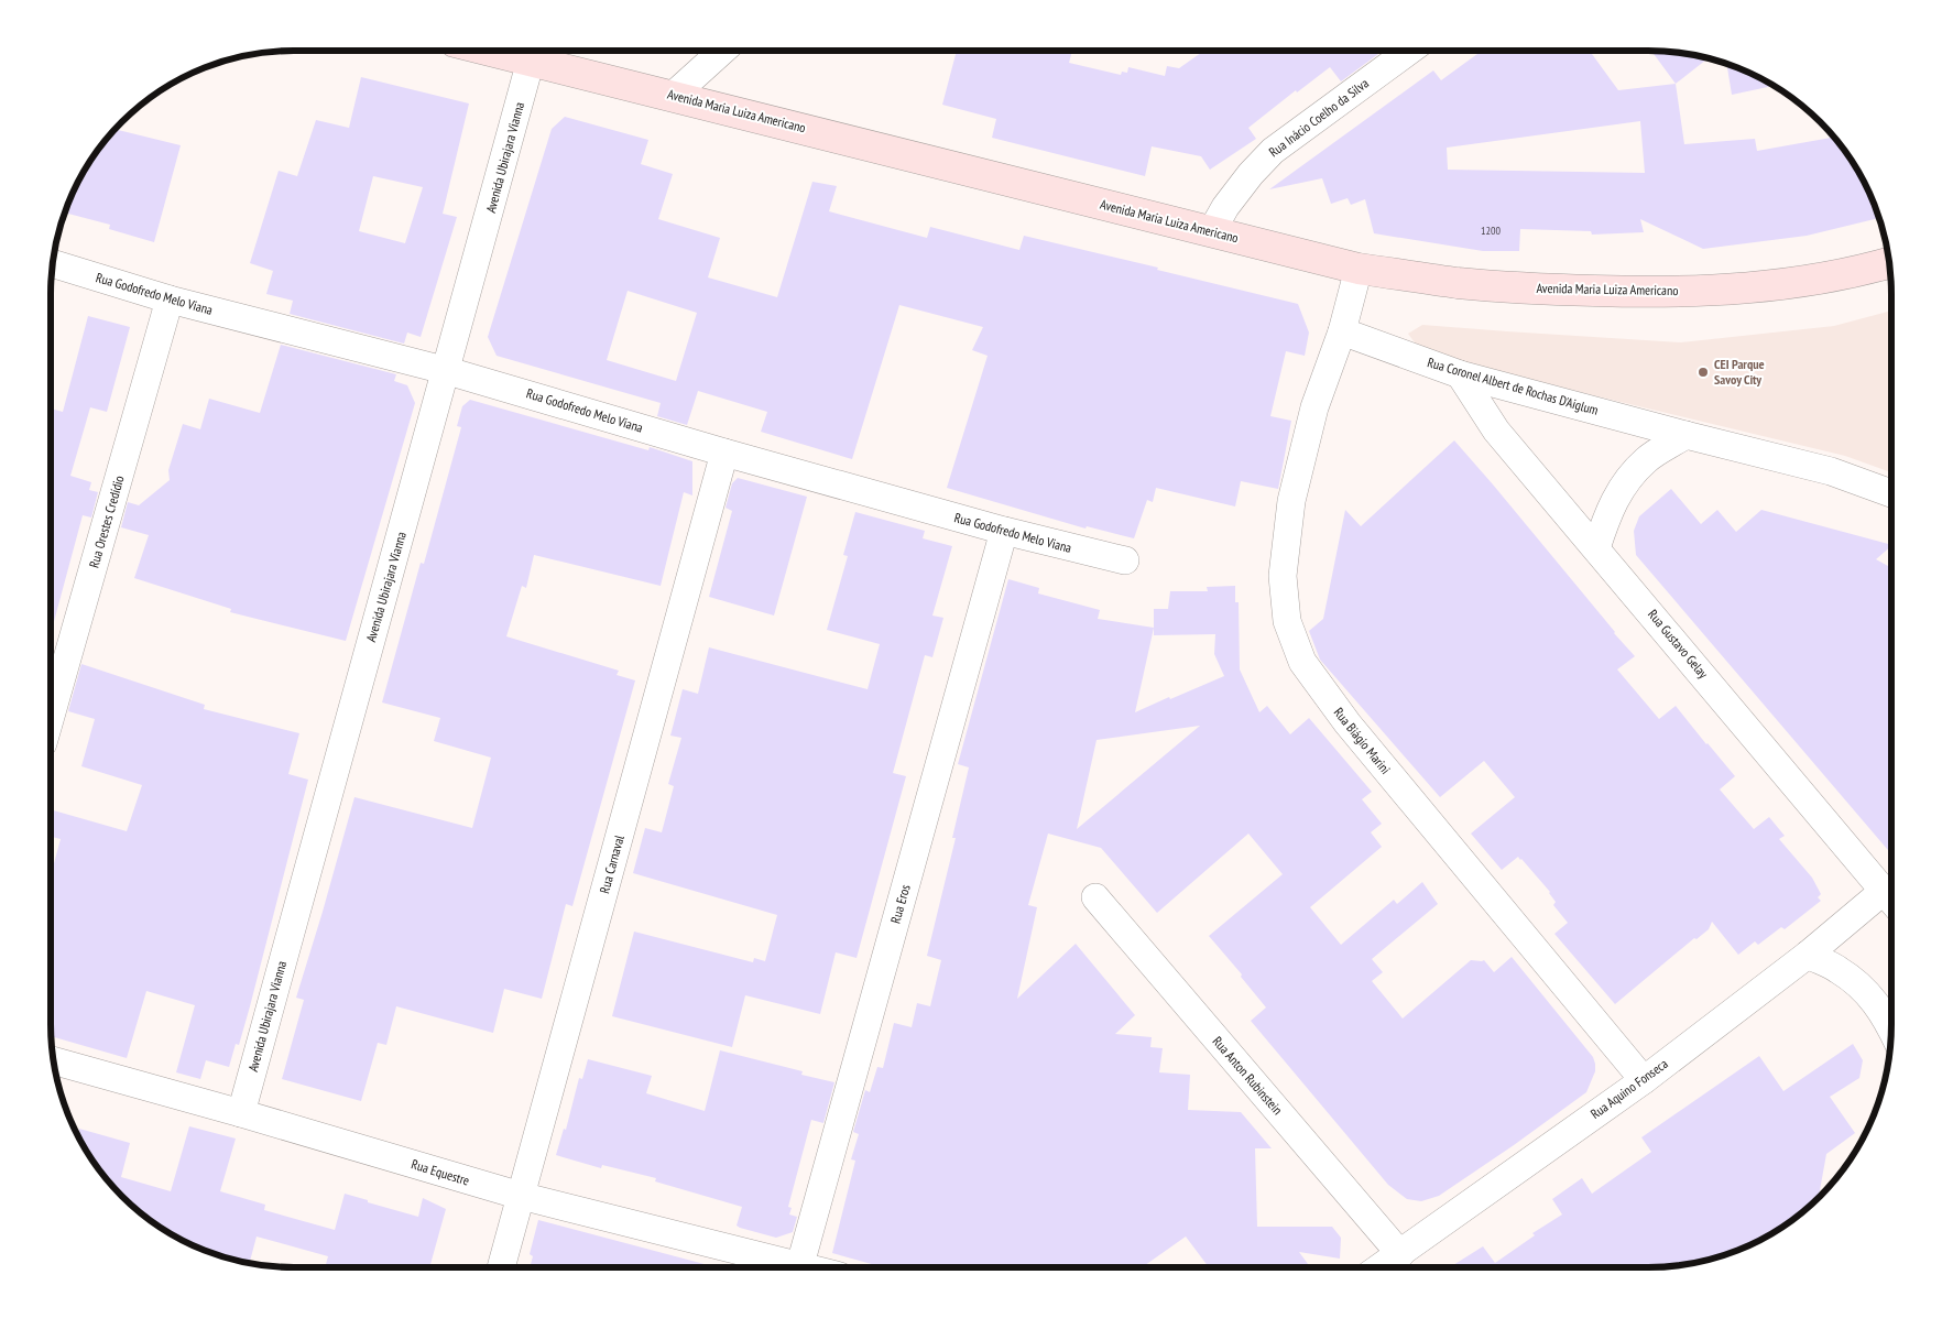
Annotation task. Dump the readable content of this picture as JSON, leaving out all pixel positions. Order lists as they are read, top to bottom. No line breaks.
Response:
{"streets":{"main road":["Avenida Maria Luiza Americano"],"street":["Rua Inácio Coelho da Silva","Avenida Ubirajara Vianna","Rua Godofredo Melo Viana","Rua Coronel Albert de Rochas D'Aiglum","Rua Orestes Credídio","Rua Gustavo Gelay","Rua Biágio Marini","Rua Carnaval","Rua Eros","Rua Anton Rubinstein","Rua Aquino Fonseca","Rua Equestre"]},"crossings":[["Avenida Maria Luiza Americano","Rua Inácio Coelho da Silva"],["Avenida Maria Luiza Americano","Avenida Ubirajara Vianna"],["Avenida Ubirajara Vianna","Rua Godofredo Melo Viana"],["Avenida Ubirajara Vianna","Rua Equestre"],["Rua Godofredo Melo Viana","Rua Orestes Credídio"],["Rua Godofredo Melo Viana","Rua Carnaval"],["Rua Godofredo Melo Viana","Rua Eros"],["Rua Coronel Albert de Rochas D'Aiglum","Rua Gustavo Gelay"],["Rua Coronel Albert de Rochas D'Aiglum","Rua Biágio Marini"],["Rua Biágio Marini","Rua Aquino Fonseca"],["Rua Carnaval","Rua Equestre"],["Rua Anton Rubinstein","Rua Aquino Fonseca"]],"places":["CEI Parque Savoy City"],"house_numbers":["1200"]}
